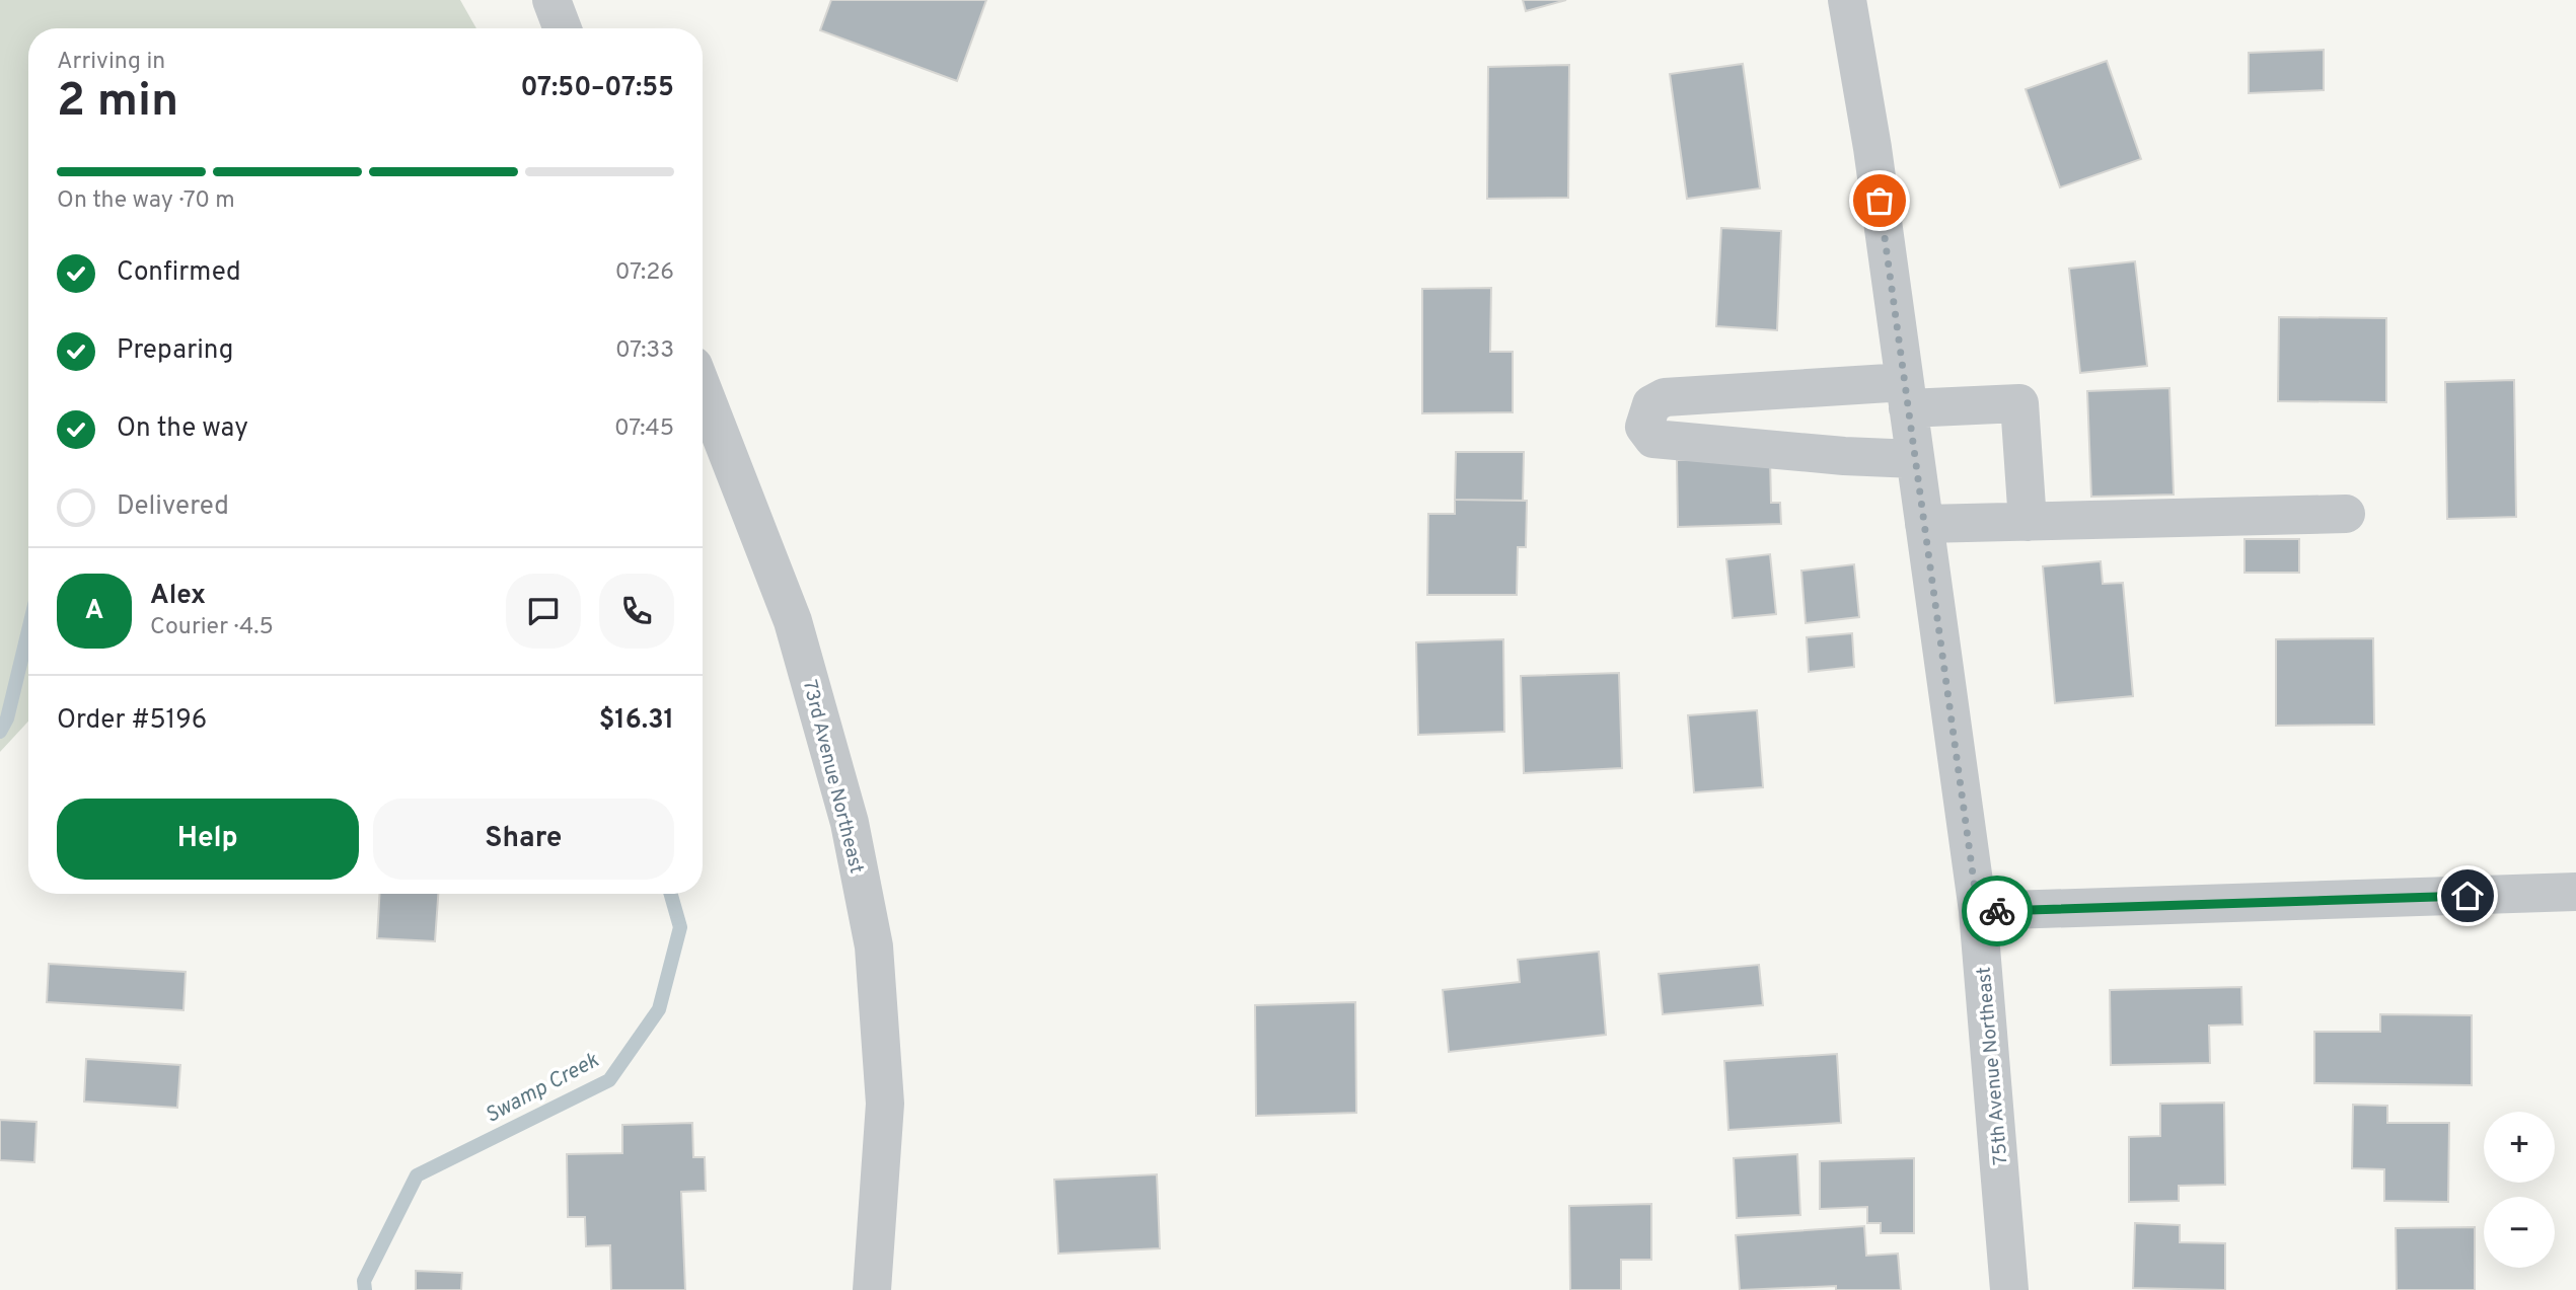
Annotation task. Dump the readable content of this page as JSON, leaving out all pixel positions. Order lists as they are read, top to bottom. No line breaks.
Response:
{"streets":{"street":["73rd Avenue Northeast","75th Avenue Northeast"]},"water":["Swamp Creek"],"page":{"heading":["2 min","Arriving in","07:50–07:55"],"panel":["Alex","Courier · 4.5","Order #5196","$16.31"],"bar":"On the way · 70 m","list":[["Confirmed","07:26"],["Preparing","07:33"],["On the way","07:45"],"Delivered"],"round":"A","buttons":["Help","Share"],"map_buttons":["+","−"]}}
